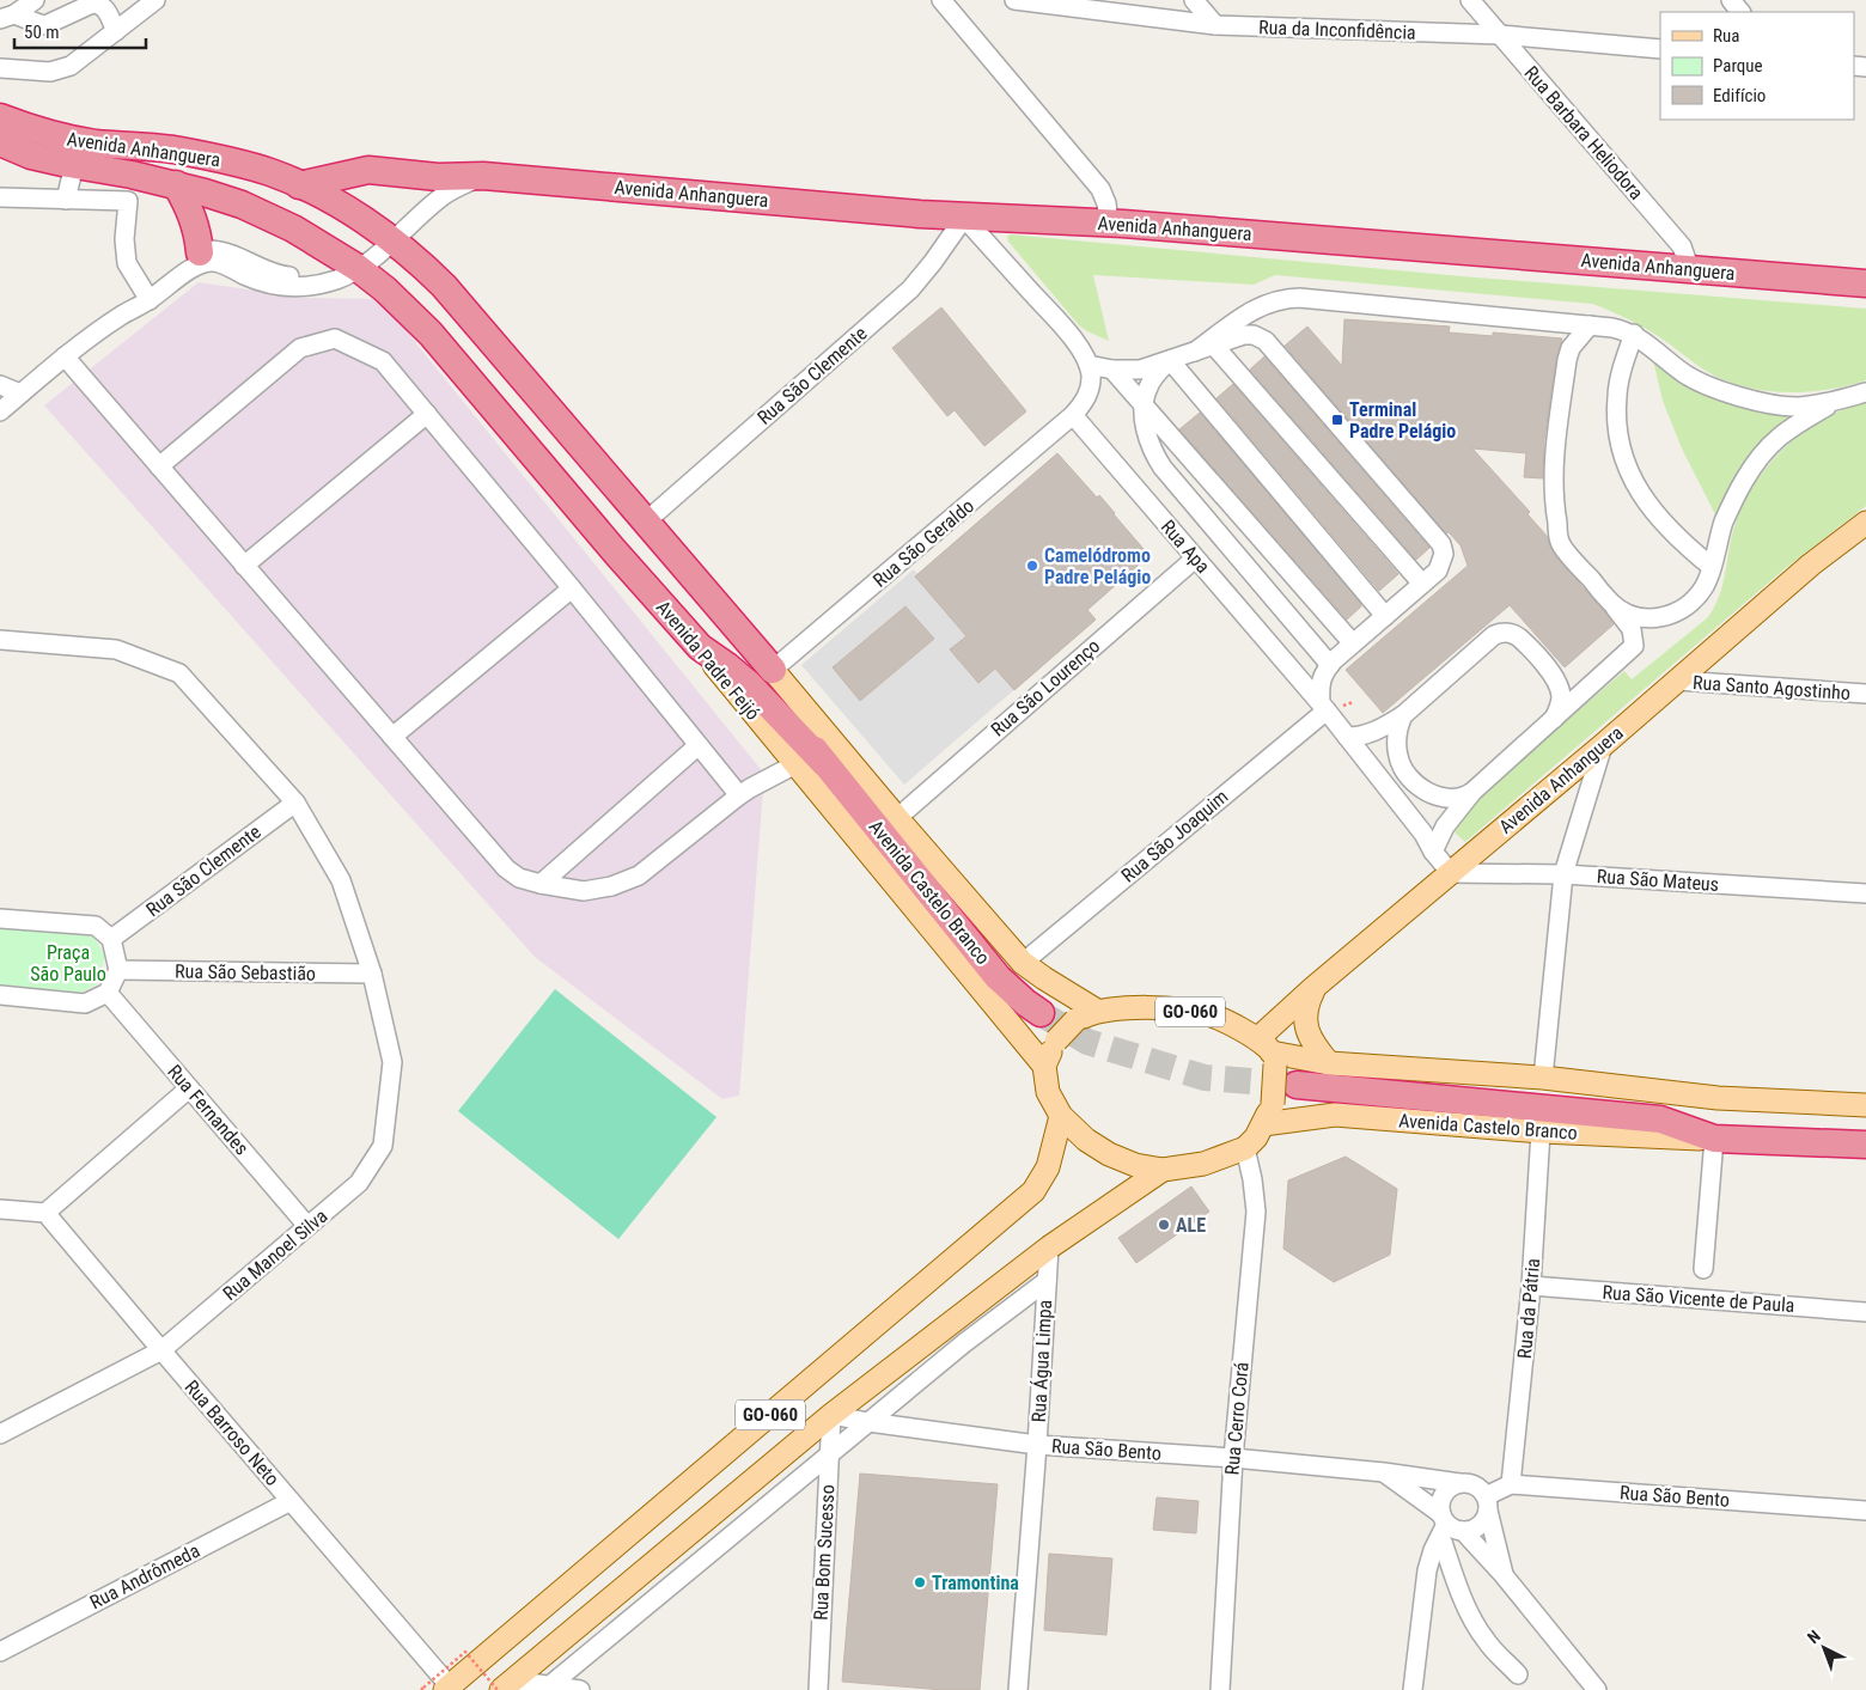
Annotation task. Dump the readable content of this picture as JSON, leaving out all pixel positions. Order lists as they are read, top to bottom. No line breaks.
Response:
{"streets":{"highway":["Avenida Anhanguera","Avenida Padre Feijó","Avenida Castelo Branco"],"main road":["GO-060"],"street":["Rua da Inconfidência","Rua Barbara Heliodora","Rua São Clemente","Rua São Geraldo","Rua Apa","Rua São Lourenço","Rua Santo Agostinho","Rua São Joaquim","Rua São Mateus","Rua São Sebastião","Rua Fernandes","Rua Manoel Silva","Rua São Vicente de Paula","Rua da Pátria","Rua Água Limpa","Rua Cerro Corá","Rua Barroso Neto","Rua São Bento","Rua Bom Sucesso","Rua Andrômeda"]},"crossings":[["Rua da Inconfidência","Rua Barbara Heliodora"],["Rua Barbara Heliodora","Avenida Anhanguera"],["Avenida Anhanguera","Rua São Clemente"],["Avenida Anhanguera","Rua Apa"],["Avenida Anhanguera","Avenida Padre Feijó"],["Avenida Anhanguera","Rua Santo Agostinho"],["Avenida Anhanguera","Rua São Mateus"],["Avenida Anhanguera","Avenida Castelo Branco"],["Avenida Anhanguera","GO-060"],["Avenida Anhanguera","Rua Cerro Corá"],["Rua São Clemente","Rua Manoel Silva"],["Rua São Geraldo","Rua Apa"],["Rua Apa","Rua São Lourenço"],["Rua Apa","Rua São Joaquim"],["Rua Apa","Rua São Mateus"],["Avenida Padre Feijó","Avenida Castelo Branco"],["Avenida Padre Feijó","GO-060"],["Avenida Padre Feijó","Rua Cerro Corá"],["Avenida Castelo Branco","GO-060"],["Avenida Castelo Branco","Rua da Pátria"],["Avenida Castelo Branco","Rua Cerro Corá"],["Rua São Sebastião","Rua Manoel Silva"],["GO-060","Rua Água Limpa"],["GO-060","Rua Cerro Corá"],["GO-060","Rua Barroso Neto"],["GO-060","Rua São Bento"],["GO-060","Rua Bom Sucesso"],["Rua Fernandes","Rua Manoel Silva"],["Rua Manoel Silva","Rua Barroso Neto"],["Rua São Vicente de Paula","Rua da Pátria"],["Rua da Pátria","Rua São Bento"],["Rua Água Limpa","Rua São Bento"],["Rua Cerro Corá","Rua São Bento"],["Rua Barroso Neto","Rua Andrômeda"],["Rua São Bento","Rua Bom Sucesso"]],"parks":["Praça São Paulo"],"places":{"transit":["Terminal Padre Pelágio"],"other":["Camelódromo Padre Pelágio","ALE","Tramontina"]},"legend":["Rua","Parque","Edifício"],"scale_bar":"50 m","north":"top left"}
